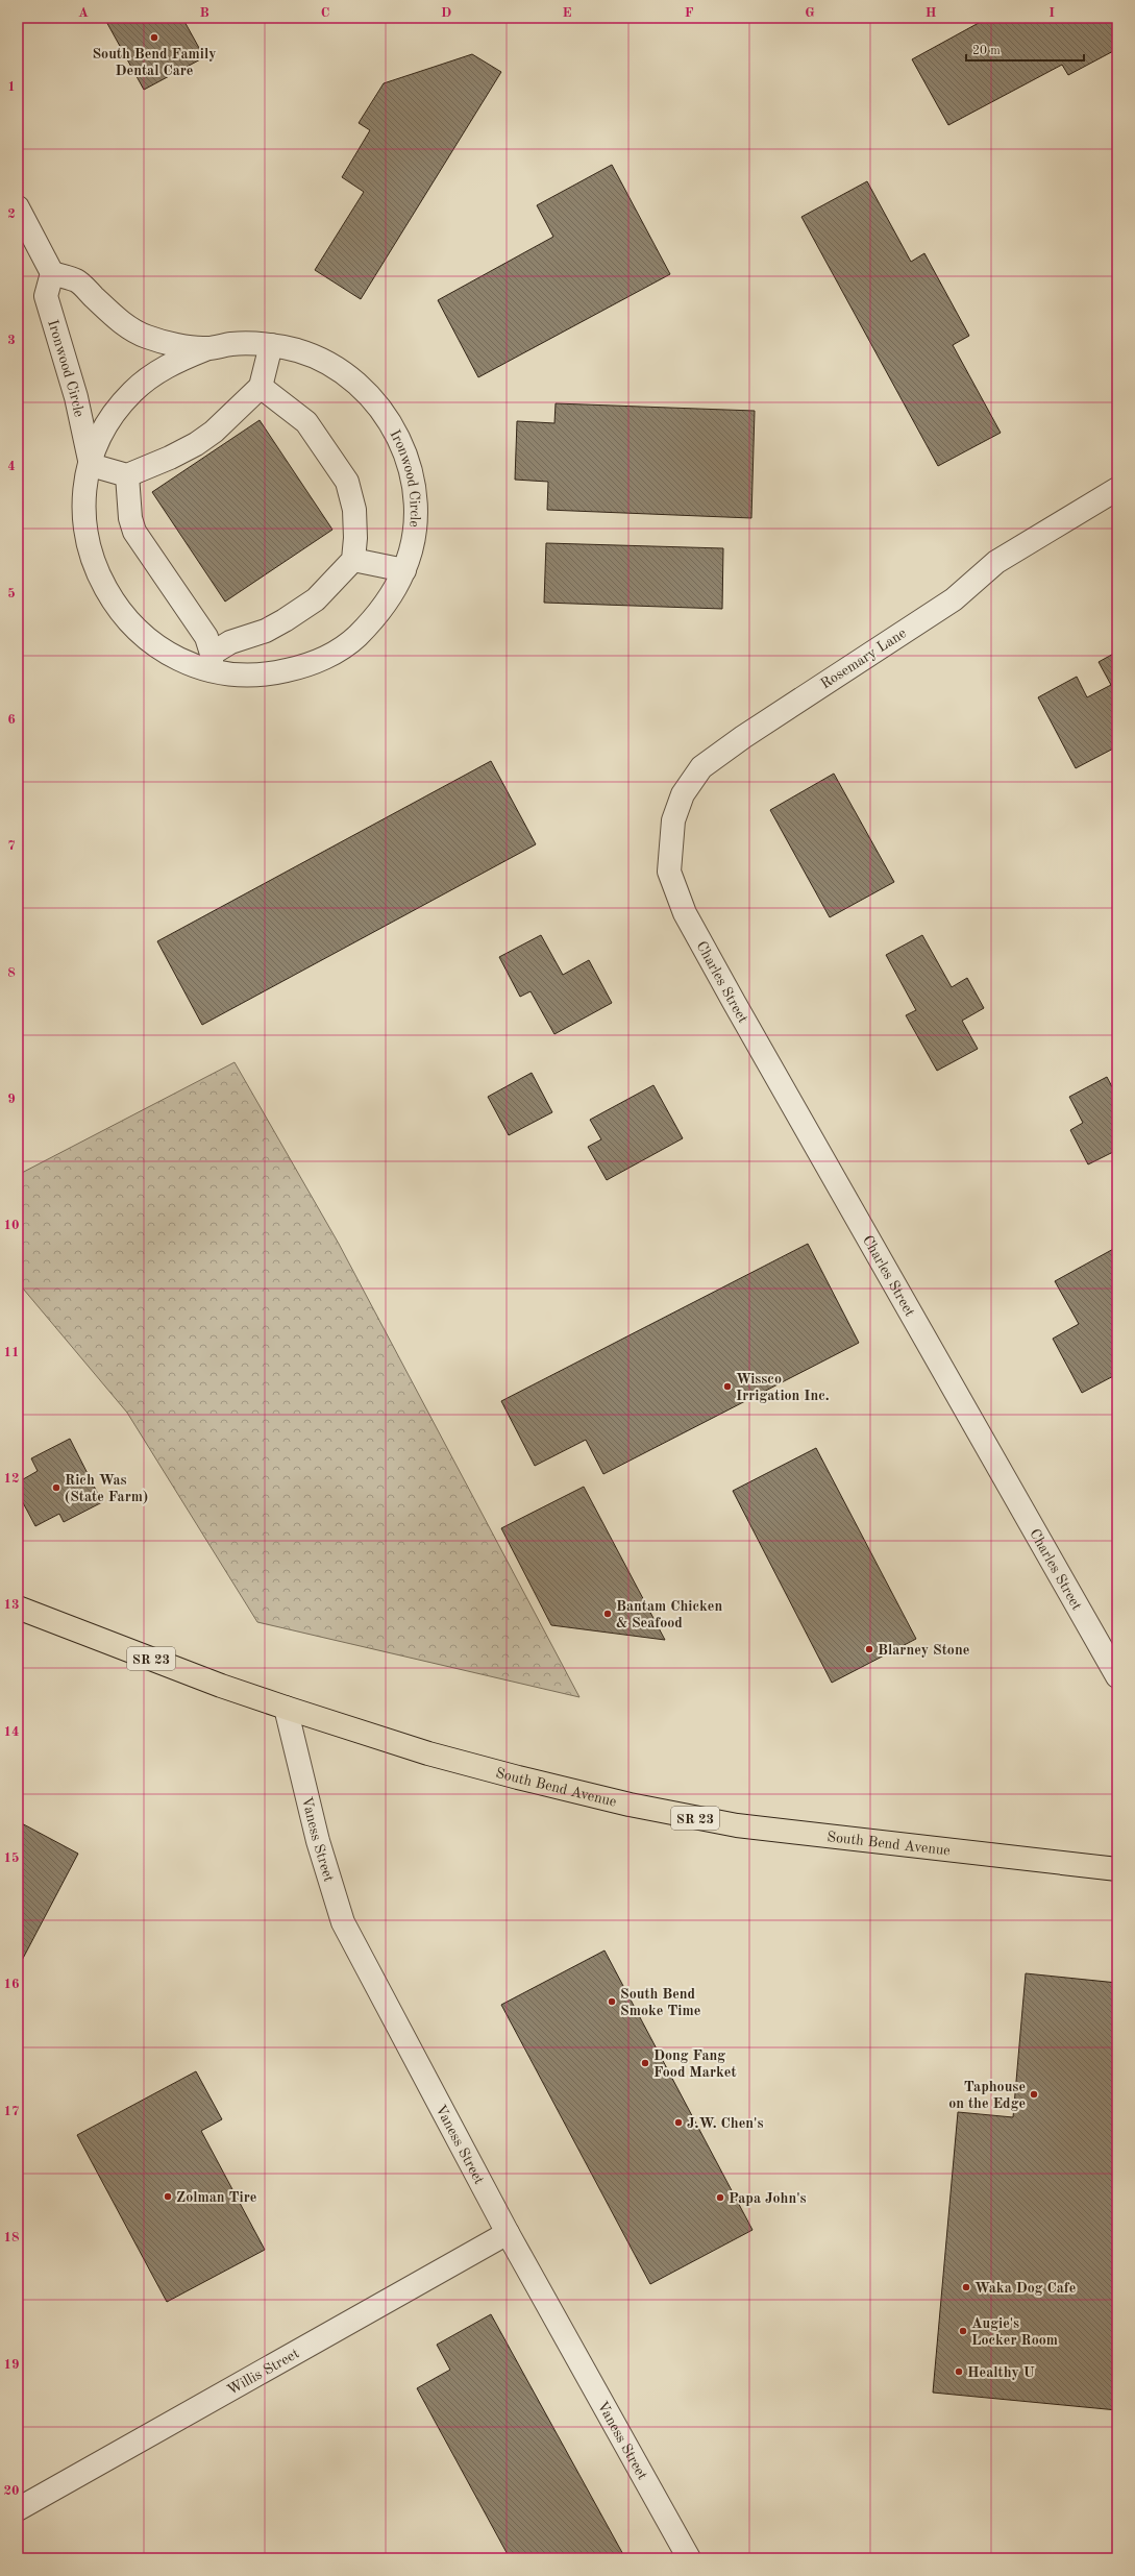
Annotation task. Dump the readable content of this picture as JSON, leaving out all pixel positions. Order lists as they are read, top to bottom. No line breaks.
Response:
{"streets":{"main road":["SR 23","South Bend Avenue"],"street":["Ironwood Circle","Rosemary Lane","Charles Street","Vaness Street","Willis Street"]},"crossings":[["Rosemary Lane","Charles Street"],["South Bend Avenue","Vaness Street"],["Vaness Street","Willis Street"]],"places":["South Bend Family Dental Care","Wissco Irrigation Inc.","Rich Was (State Farm)","Bantam Chicken & Seafood","Blarney Stone","South Bend Smoke Time","Dong Fang Food Market","Taphouse on the Edge","J.W. Chen's","Zolman Tire","Papa John's","Waka Dog Cafe","Augie's Locker Room","Healthy U"],"scale_bar":"20 m","grid":{"columns":["A","B","C","D","E","F","G","H","I"],"rows":["1","2","3","4","5","6","7","8","9","10","11","12","13","14","15","16","17","18","19","20"]}}
